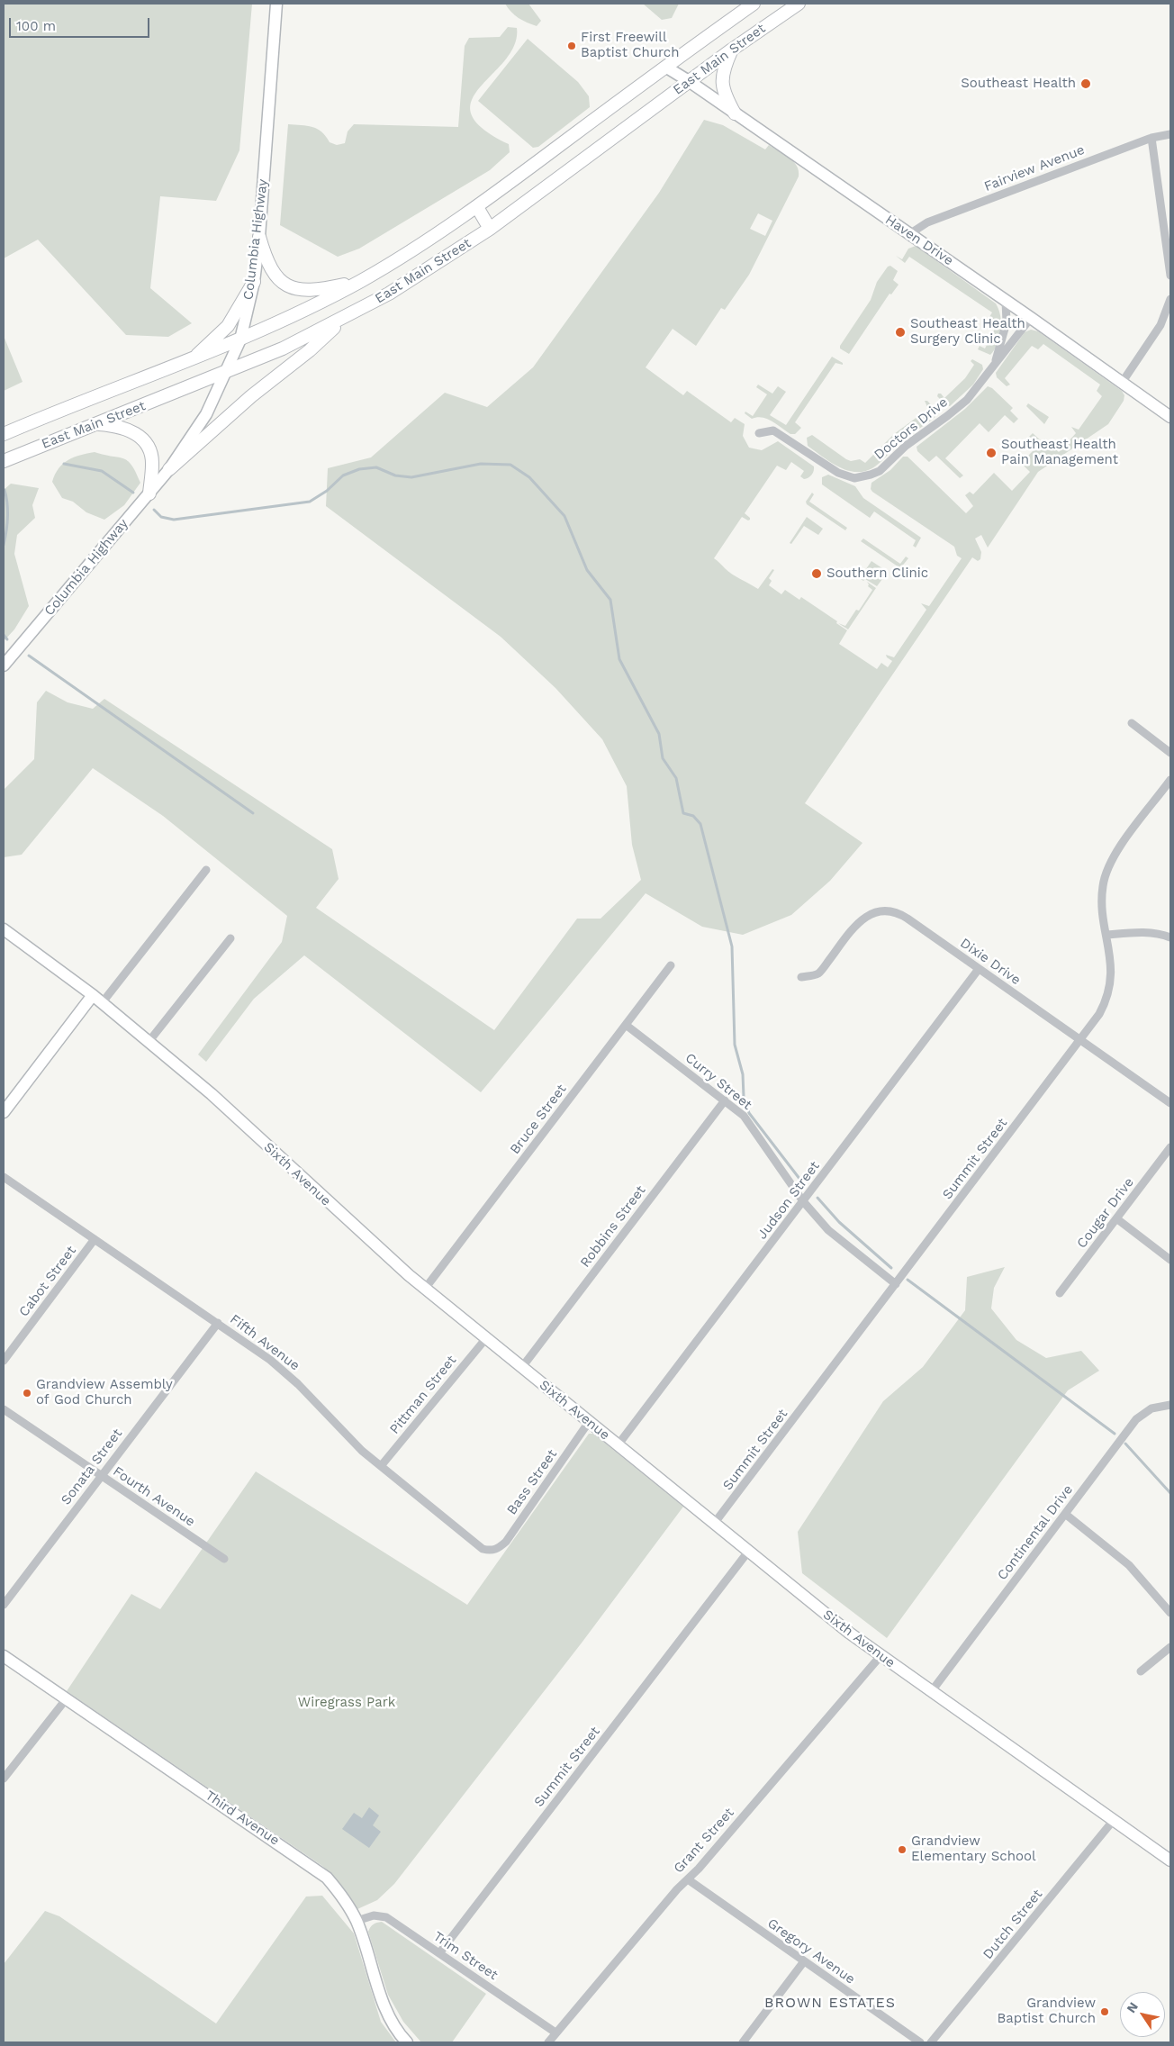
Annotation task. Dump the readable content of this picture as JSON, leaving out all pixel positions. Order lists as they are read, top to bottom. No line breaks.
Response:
{"streets":{"main road":["East Main Street"],"street":["Fairview Avenue","Columbia Highway","Haven Drive","Doctors Drive","Dixie Drive","Curry Street","Bruce Street","Summit Street","Sixth Avenue","Judson Street","Cougar Drive","Robbins Street","Cabot Street","Fifth Avenue","Pittman Street","Sonata Street","Bass Street","Fourth Avenue","Continental Drive","Third Avenue","Grant Street","Dutch Street","Gregory Avenue","Trim Street"]},"crossings":[["East Main Street","Columbia Highway"],["East Main Street","Haven Drive"],["Fairview Avenue","Haven Drive"],["Haven Drive","Doctors Drive"],["Dixie Drive","Summit Street"],["Dixie Drive","Judson Street"],["Curry Street","Bruce Street"],["Curry Street","Summit Street"],["Curry Street","Judson Street"],["Curry Street","Robbins Street"],["Bruce Street","Sixth Avenue"],["Summit Street","Sixth Avenue"],["Summit Street","Trim Street"],["Sixth Avenue","Judson Street"],["Sixth Avenue","Robbins Street"],["Sixth Avenue","Pittman Street"],["Sixth Avenue","Bass Street"],["Sixth Avenue","Continental Drive"],["Sixth Avenue","Grant Street"],["Sixth Avenue","Dutch Street"],["Cabot Street","Fifth Avenue"],["Fifth Avenue","Pittman Street"],["Fifth Avenue","Sonata Street"],["Fifth Avenue","Bass Street"],["Sonata Street","Fourth Avenue"],["Third Avenue","Trim Street"],["Grant Street","Gregory Avenue"],["Grant Street","Trim Street"]],"districts":["BROWN ESTATES"],"parks":["Wiregrass Park"],"places":["First Freewill Baptist Church","Southeast Health","Southeast Health Surgery Clinic","Southeast Health Pain Management","Southern Clinic","Grandview Assembly of God Church","Grandview Elementary School","Grandview Baptist Church"],"scale_bar":"100 m","north":"top left"}
